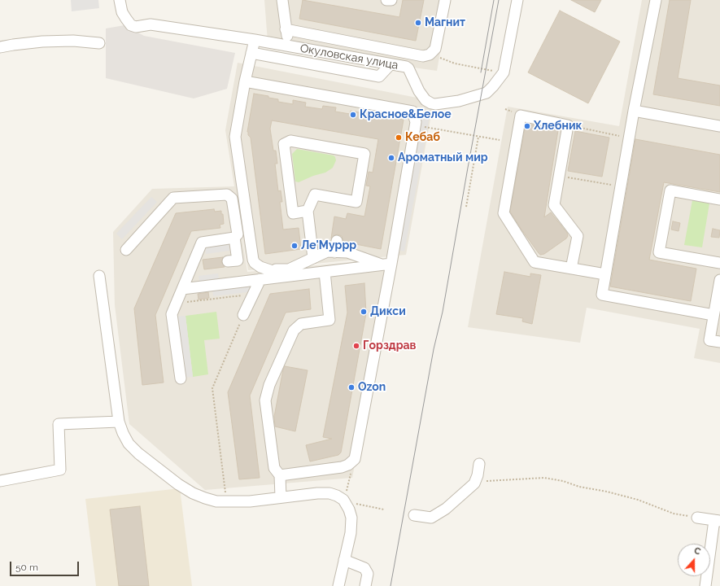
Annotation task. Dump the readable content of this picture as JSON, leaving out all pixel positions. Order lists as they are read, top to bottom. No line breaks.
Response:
{"streets":{"street":["Окуловская улица"]},"places":["Магнит","Красное&Белое","Хлебник","Кебаб","Ароматный мир","Ле'Муррр","Дикси","Горздрав","Ozon"],"scale_bar":"50 m","north":"top"}
